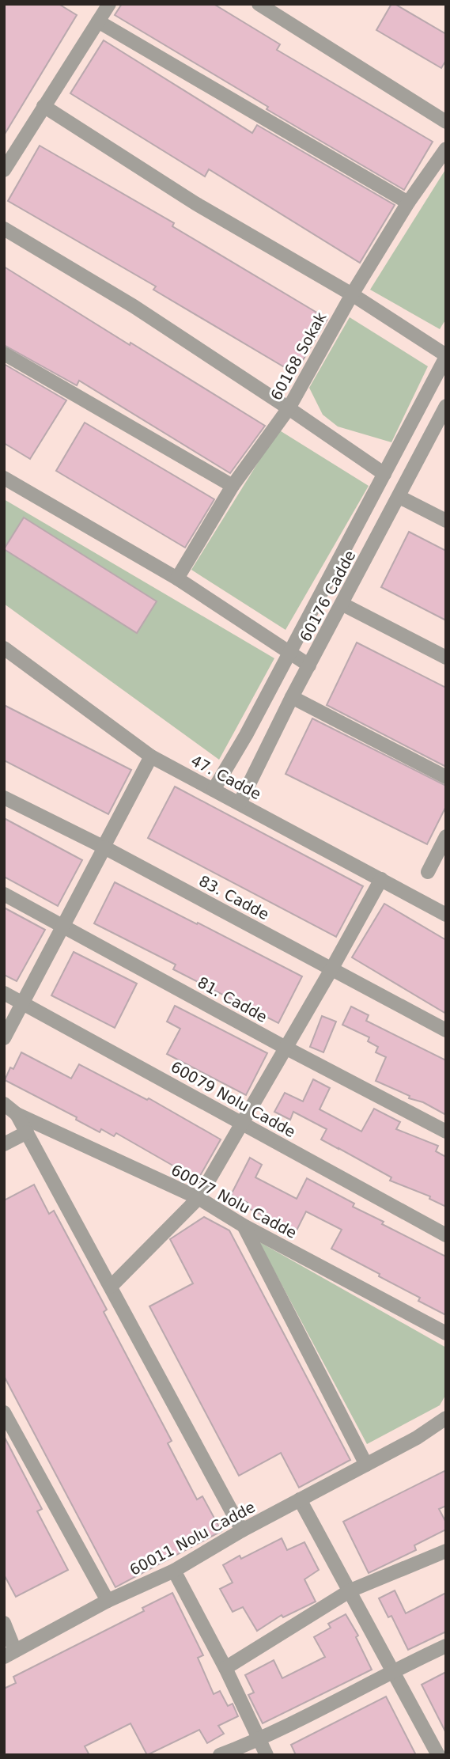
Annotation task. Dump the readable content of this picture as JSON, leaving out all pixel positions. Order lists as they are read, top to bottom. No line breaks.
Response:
{"streets":{"street":["60168 Sokak","60176 Cadde","47. Cadde","83. Cadde","81. Cadde","60079 Nolu Cadde","60077 Nolu Cadde","60011 Nolu Cadde"]},"crossings":[["60176 Cadde","47. Cadde"]]}
